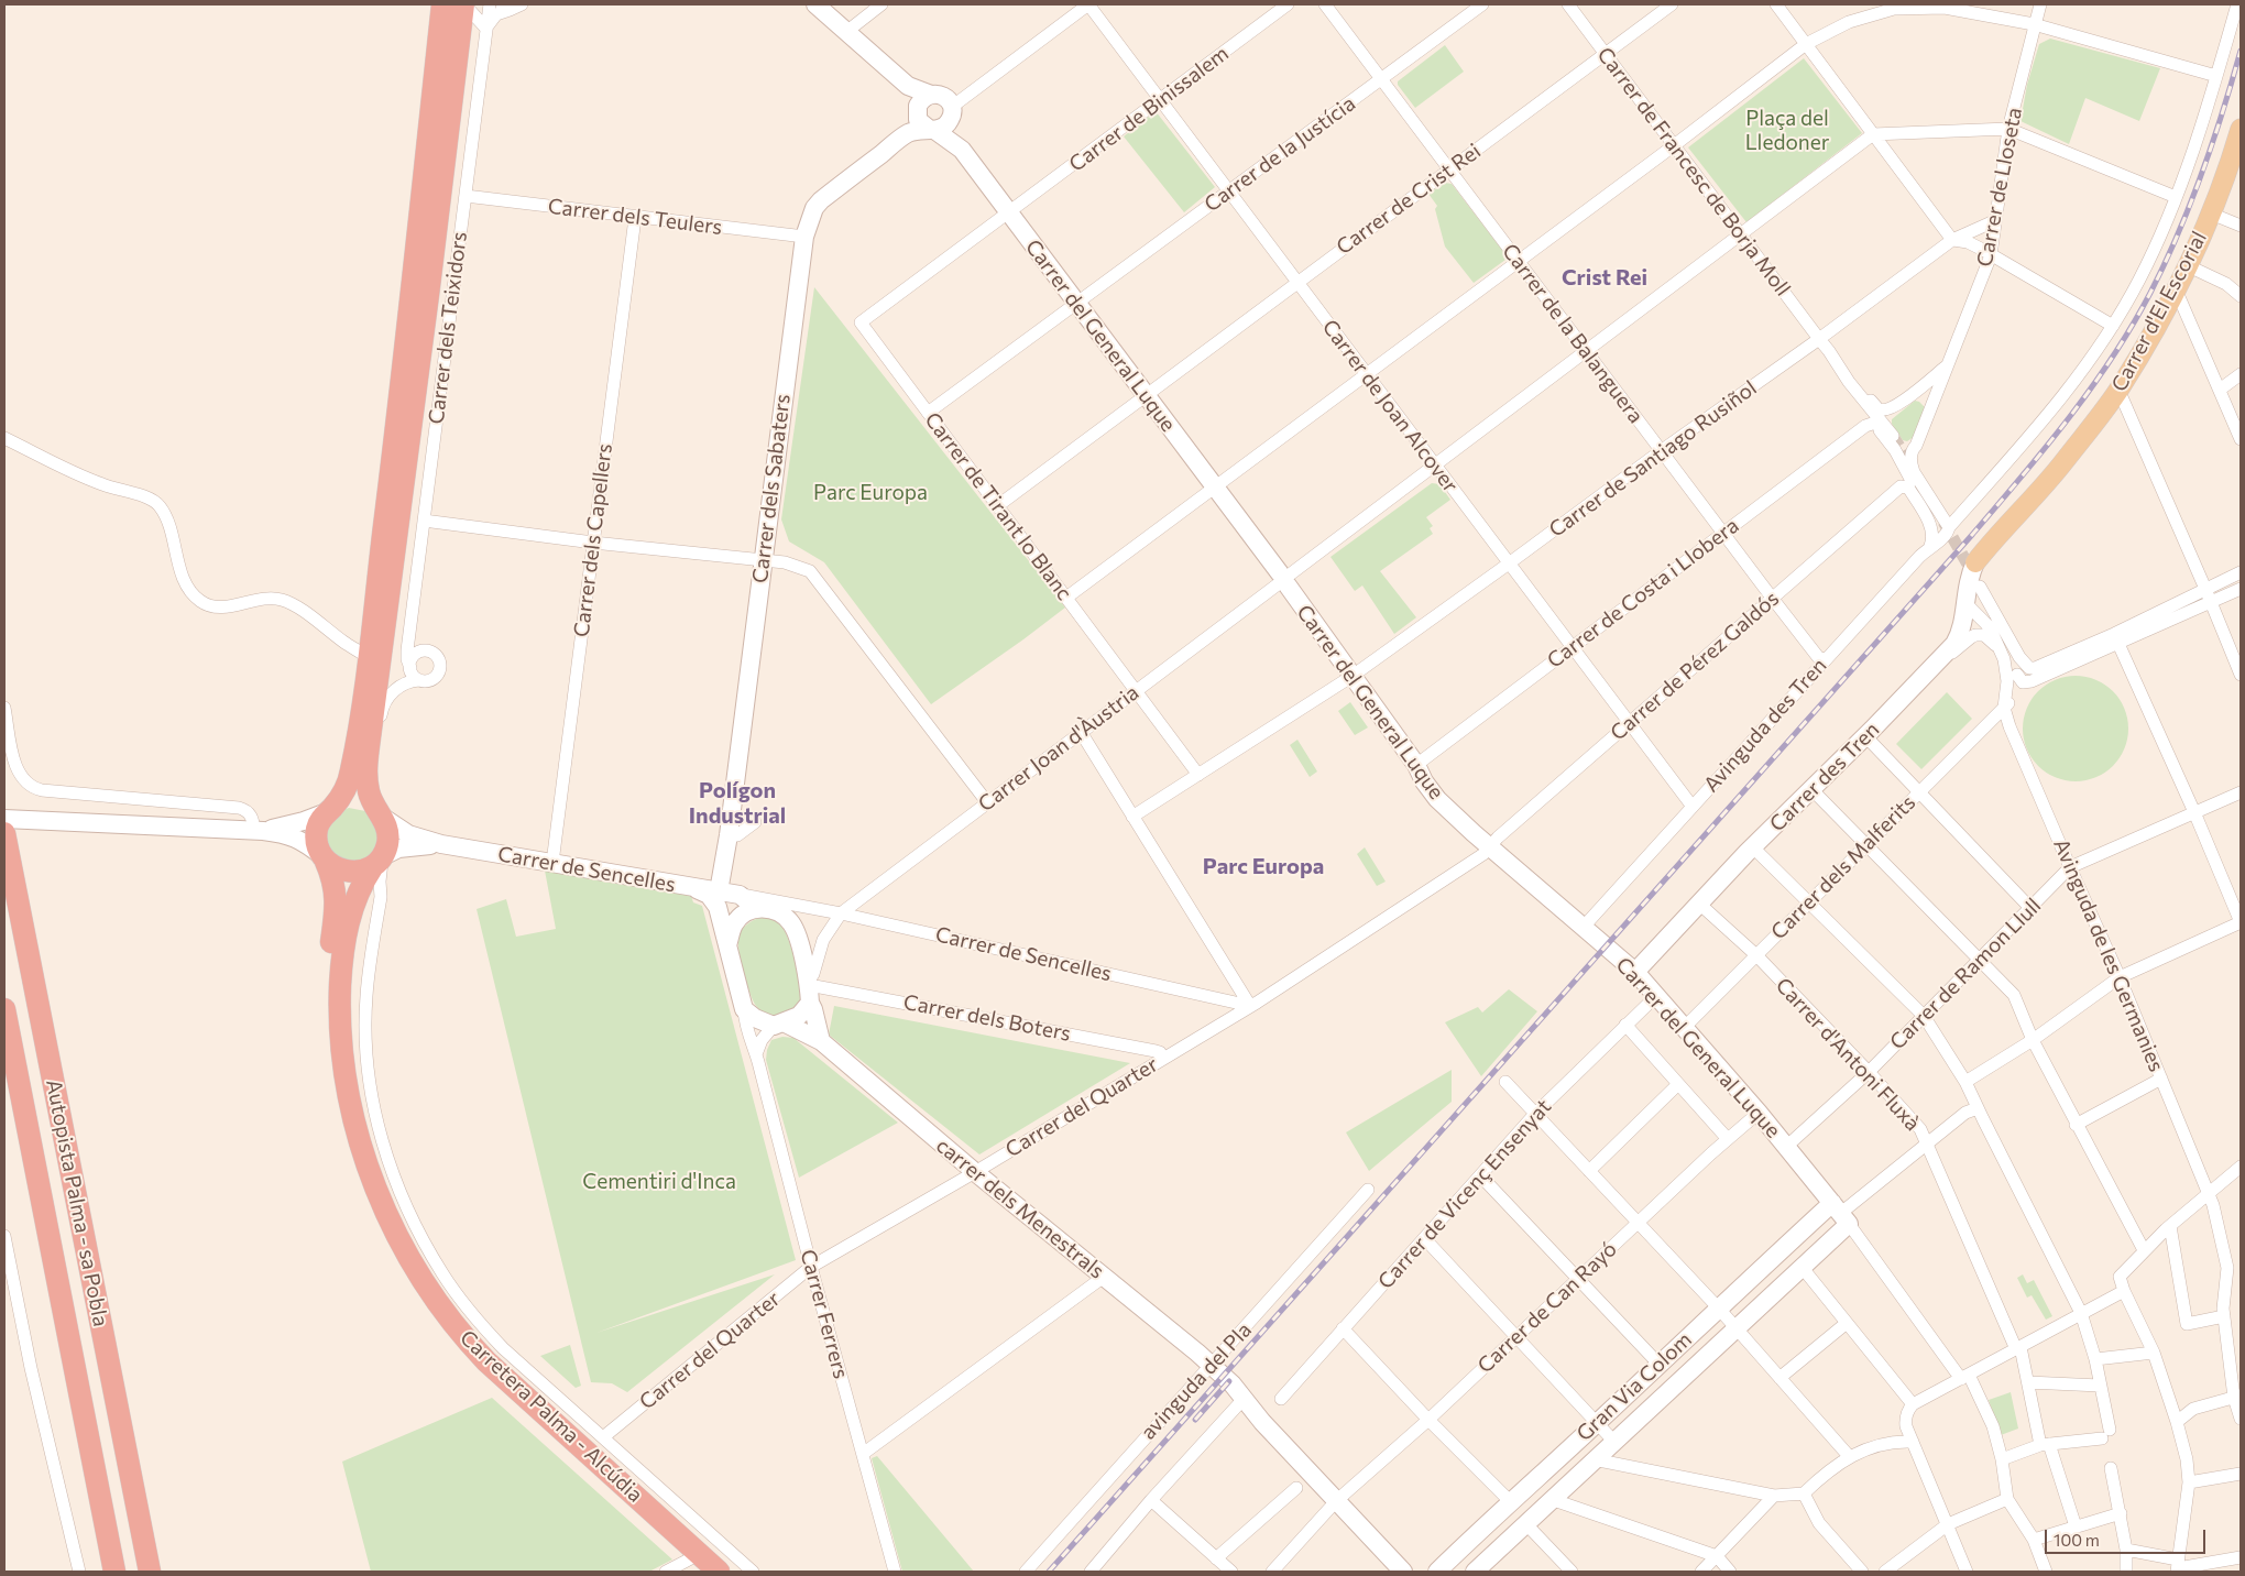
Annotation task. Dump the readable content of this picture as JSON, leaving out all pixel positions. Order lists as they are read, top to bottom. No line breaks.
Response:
{"streets":{"highway":["Autopista Palma - sa Pobla","Carretera Palma - Alcúdia"],"main road":["Carrer d'El Escorial","Carrer del General Luque","Carrer dels Sabaters","Carrer des Tren","Carrer de Sencelles","carrer dels Menestrals","Gran Via Colom"],"street":["Carrer de Binissalem","Carrer de la Justícia","Carrer de Francesc de Borja Moll","Carrer de Lloseta","Carrer de Crist Rei","Carrer dels Teulers","Carrer dels Teixidors","Carrer de la Balanguera","Carrer de Joan Alcover","Carrer de Santiago Rusiñol","Carrer de Tirant lo Blanc","Carrer dels Capellers","Carrer de Costa i Llobera","Carrer de Pérez Galdós","Avinguda des Tren","Carrer Joan d'Àustria","Carrer dels Malferits","Avinguda de les Germanies","Carrer de Ramon Llull","Carrer dels Boters","Carrer d'Antoni Fluxà","Carrer del Quarter","Carrer de Vicenç Ensenyat","Carrer de Can Rayó","Carrer Ferrers","avinguda del Pla"]},"crossings":[["Carrer de Binissalem","Carrer del General Luque"],["Carrer de Binissalem","Carrer de Joan Alcover"],["Carrer de Binissalem","Carrer de Tirant lo Blanc"],["Carrer de la Justícia","Carrer de la Balanguera"],["Carrer de la Justícia","Carrer del General Luque"],["Carrer de la Justícia","Carrer de Joan Alcover"],["Carrer de la Justícia","Carrer de Tirant lo Blanc"],["Carrer de Francesc de Borja Moll","Carrer de Crist Rei"],["Carrer de Francesc de Borja Moll","Carrer de Santiago Rusiñol"],["Carrer de Francesc de Borja Moll","Carrer de Costa i Llobera"],["Carrer de Francesc de Borja Moll","Avinguda des Tren"],["Carrer de Francesc de Borja Moll","Carrer Joan d'Àustria"],["Carrer de Lloseta","Carrer de Santiago Rusiñol"],["Carrer de Crist Rei","Carrer de la Balanguera"],["Carrer de Crist Rei","Carrer del General Luque"],["Carrer de Crist Rei","Carrer de Joan Alcover"],["Carrer de Crist Rei","Carrer de Tirant lo Blanc"],["Carrer dels Teulers","Carrer dels Teixidors"],["Carrer dels Teulers","Carrer dels Sabaters"],["Carrer dels Teulers","Carrer dels Capellers"],["Carrer d'El Escorial","Carrer des Tren"],["Carrer de la Balanguera","Carrer de Santiago Rusiñol"],["Carrer de la Balanguera","Carrer de Costa i Llobera"],["Carrer de la Balanguera","Carrer de Pérez Galdós"],["Carrer de la Balanguera","Avinguda des Tren"],["Carrer de la Balanguera","Carrer Joan d'Àustria"],["Carrer del General Luque","Carrer de Santiago Rusiñol"],["Carrer del General Luque","Carrer dels Sabaters"],["Carrer del General Luque","Carrer de Costa i Llobera"],["Carrer del General Luque","Carrer de Pérez Galdós"],["Carrer del General Luque","Avinguda des Tren"],["Carrer del General Luque","Carrer Joan d'Àustria"],["Carrer del General Luque","Carrer des Tren"],["Carrer del General Luque","Carrer dels Malferits"],["Carrer del General Luque","Carrer de Ramon Llull"],["Carrer del General Luque","Carrer del Quarter"],["Carrer del General Luque","Carrer de Vicenç Ensenyat"],["Carrer del General Luque","Carrer de Can Rayó"],["Carrer del General Luque","Gran Via Colom"],["Carrer de Joan Alcover","Carrer de Santiago Rusiñol"],["Carrer de Joan Alcover","Carrer de Costa i Llobera"],["Carrer de Joan Alcover","Carrer de Pérez Galdós"],["Carrer de Joan Alcover","Avinguda des Tren"],["Carrer de Joan Alcover","Carrer Joan d'Àustria"],["Carrer de Santiago Rusiñol","Carrer de Tirant lo Blanc"],["Carrer dels Sabaters","Carrer de Sencelles"],["Carrer de Tirant lo Blanc","Carrer Joan d'Àustria"],["Carrer dels Capellers","Carrer de Sencelles"],["Carrer de Pérez Galdós","Avinguda des Tren"],["Carrer de Pérez Galdós","Carrer del Quarter"],["Carrer Joan d'Àustria","Carrer de Sencelles"],["Carrer Joan d'Àustria","Carrer dels Boters"],["Carrer Joan d'Àustria","carrer dels Menestrals"],["Carrer Joan d'Àustria","Carrer Ferrers"],["Carrer des Tren","Carrer d'Antoni Fluxà"],["Carrer dels Malferits","Avinguda de les Germanies"],["Carrer dels Malferits","Carrer d'Antoni Fluxà"],["Carrer de Sencelles","Carrer dels Boters"],["Carrer de Sencelles","Carrer del Quarter"],["Carrer de Sencelles","carrer dels Menestrals"],["Carrer de Sencelles","Carrer Ferrers"],["Carrer de Sencelles","Carretera Palma - Alcúdia"],["Avinguda de les Germanies","Carrer de Ramon Llull"],["Carrer de Ramon Llull","Carrer d'Antoni Fluxà"],["Carrer dels Boters","Carrer del Quarter"],["Carrer dels Boters","carrer dels Menestrals"],["Carrer dels Boters","Carrer Ferrers"],["Carrer del Quarter","carrer dels Menestrals"],["Carrer del Quarter","Carrer Ferrers"],["carrer dels Menestrals","Carrer de Can Rayó"],["carrer dels Menestrals","Carrer Ferrers"],["carrer dels Menestrals","avinguda del Pla"]],"districts":["Crist Rei","Polígon Industrial","Parc Europa"],"parks":["Plaça del Lledoner","Parc Europa","Cementiri d'Inca"],"scale_bar":"100 m"}
